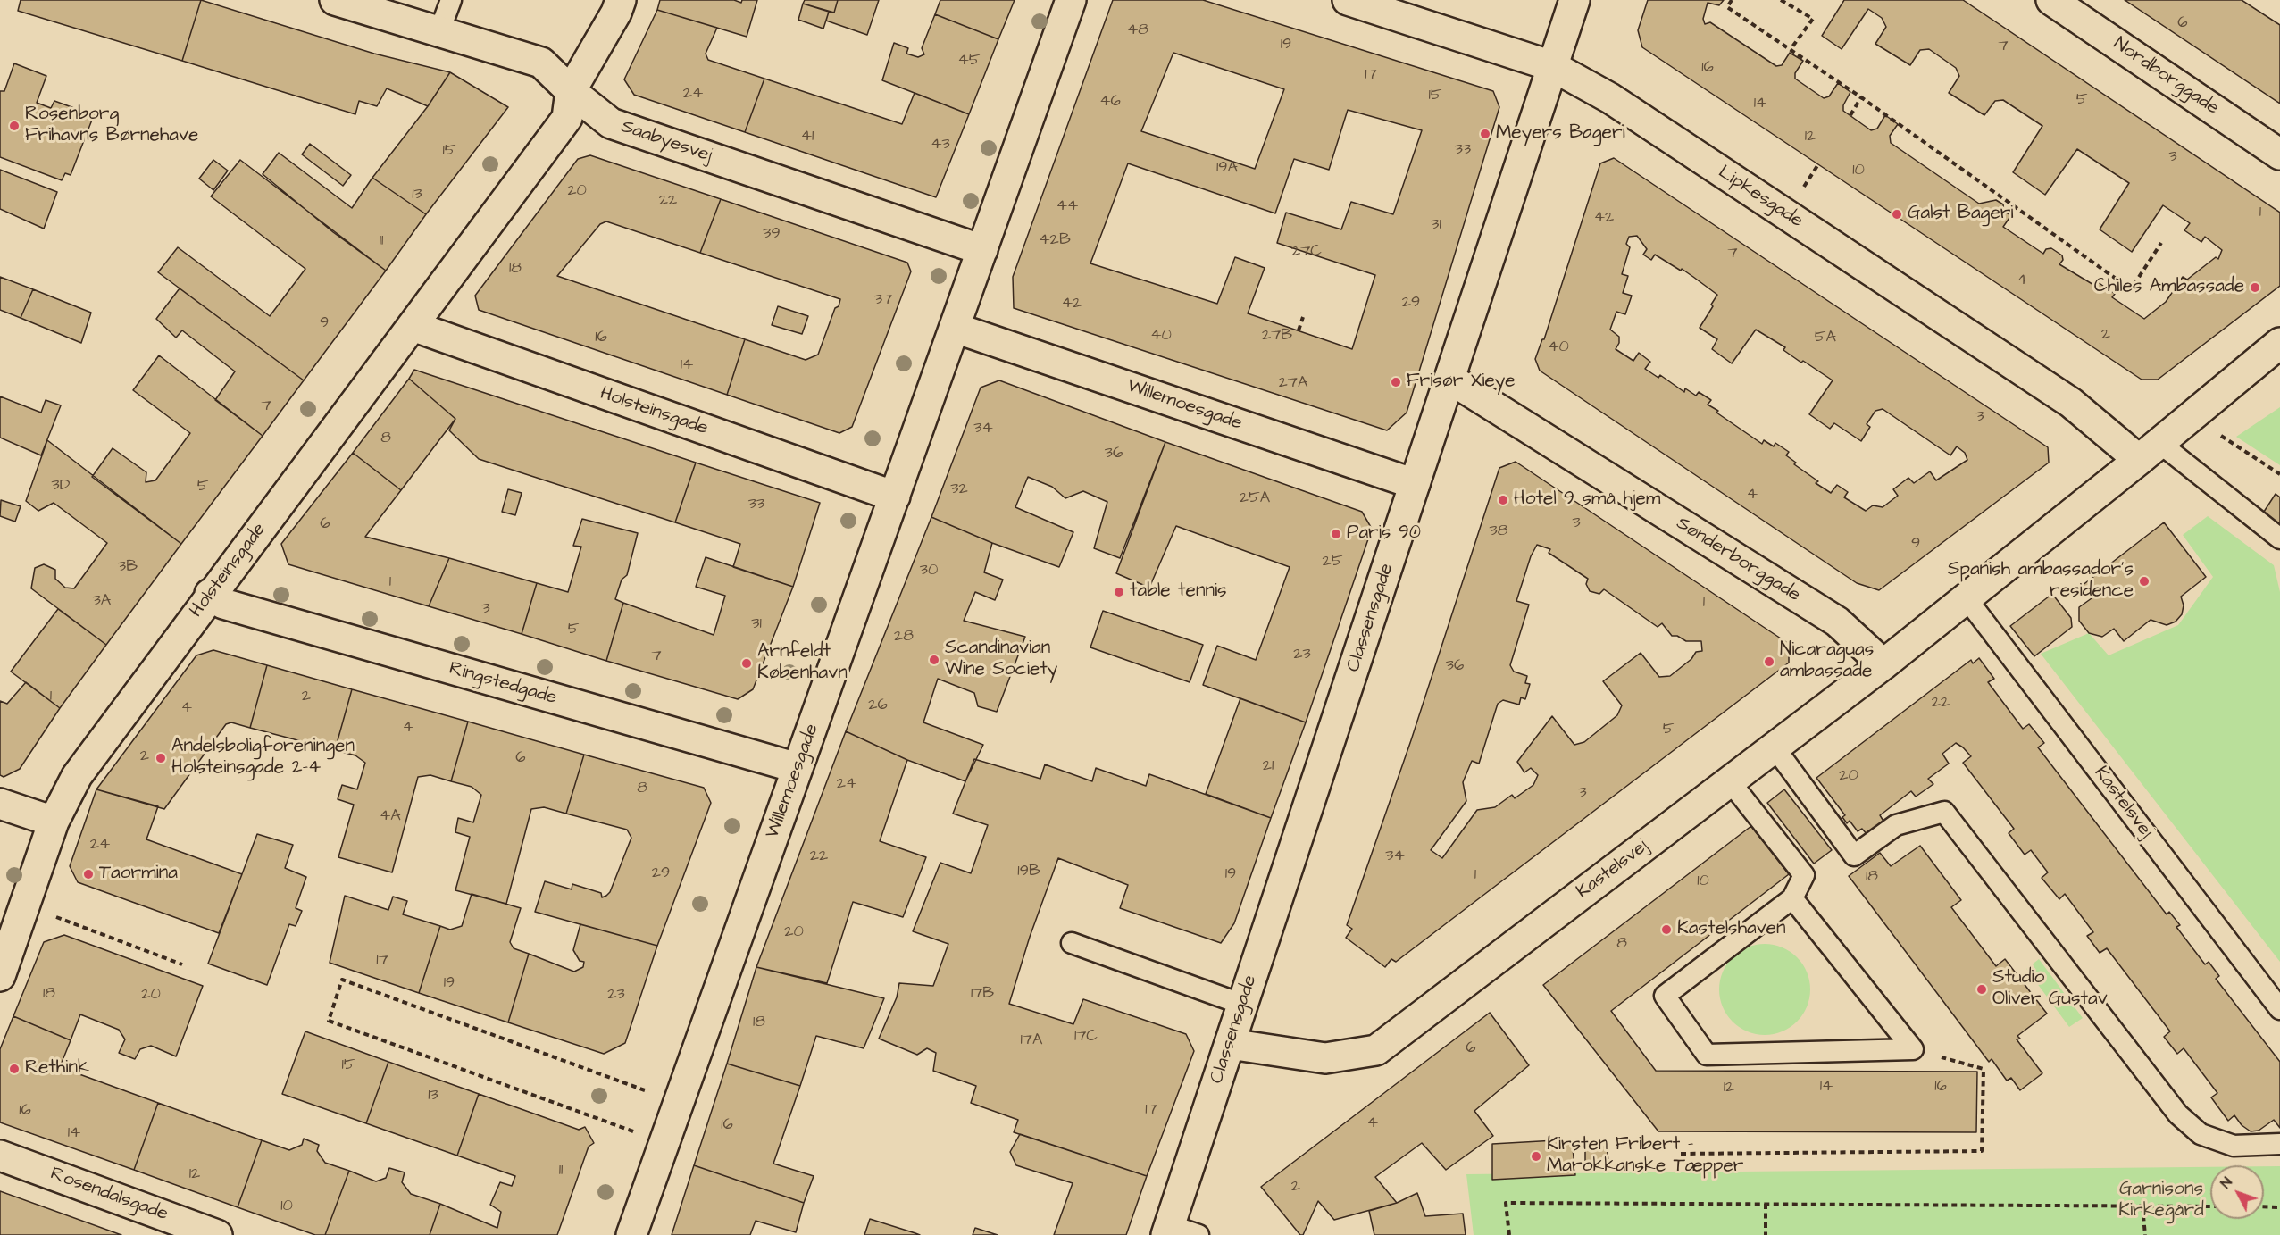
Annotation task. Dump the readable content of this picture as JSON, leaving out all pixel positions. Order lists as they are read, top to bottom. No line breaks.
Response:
{"streets":{"street":["Nordborggade","Saabyesvej","Lipkesgade","Willemoesgade","Holsteinsgade","Sønderborggade","Classensgade","Ringstedgade","Kastelsvej","Rosendalsgade"]},"crossings":[["Saabyesvej","Willemoesgade"],["Saabyesvej","Holsteinsgade"],["Lipkesgade","Classensgade"],["Lipkesgade","Kastelsvej"],["Willemoesgade","Holsteinsgade"],["Willemoesgade","Classensgade"],["Willemoesgade","Ringstedgade"],["Holsteinsgade","Ringstedgade"],["Sønderborggade","Classensgade"],["Sønderborggade","Kastelsvej"],["Classensgade","Kastelsvej"]],"parks":["Garnisons Kirkegård"],"places":["Rosenborg Frihavns Børnehave","Meyers Bageri","Galst Bageri","Chiles Ambassade","Frisør Xieye","Hotel 9 små hjem","Paris 90","Spanish ambassador's residence","table tennis","Scandinavian Wine Society","Nicaraguas ambassade","Arnfeldt København","Andelsboligforeningen Holsteinsgade 2-4","Taormina","Kastelshaven","Studio Oliver Gustav","Rethink","Kirsten Fribert - Marokkanske Tæpper"],"house_numbers":["6","48","19","7","45","16","17","24","15","5","46","14","41","12","43","33","15","3","19A","10","20","13","22","44","1","42","31","39","42B","11","27C","7","18","4","37","29","42","9","2","40","27B","16","5A","40","14","27A","7","3","34","8","36","3D","5","32","4","25A","33","3","6","38","9","25","3B","30","1","3A","1","3","31","5","28","23","7","36","1","2","22","26","4","4","5","2","6","21","20","24","8","3","4A","24","22","34","19B","29","19","1","18","10","20","8","17","19","18","17B","20","23","18","17C","17A","6","15","14","16","12","13","17","16","4","16","14","11","12","2","10"],"north":"top left"}
